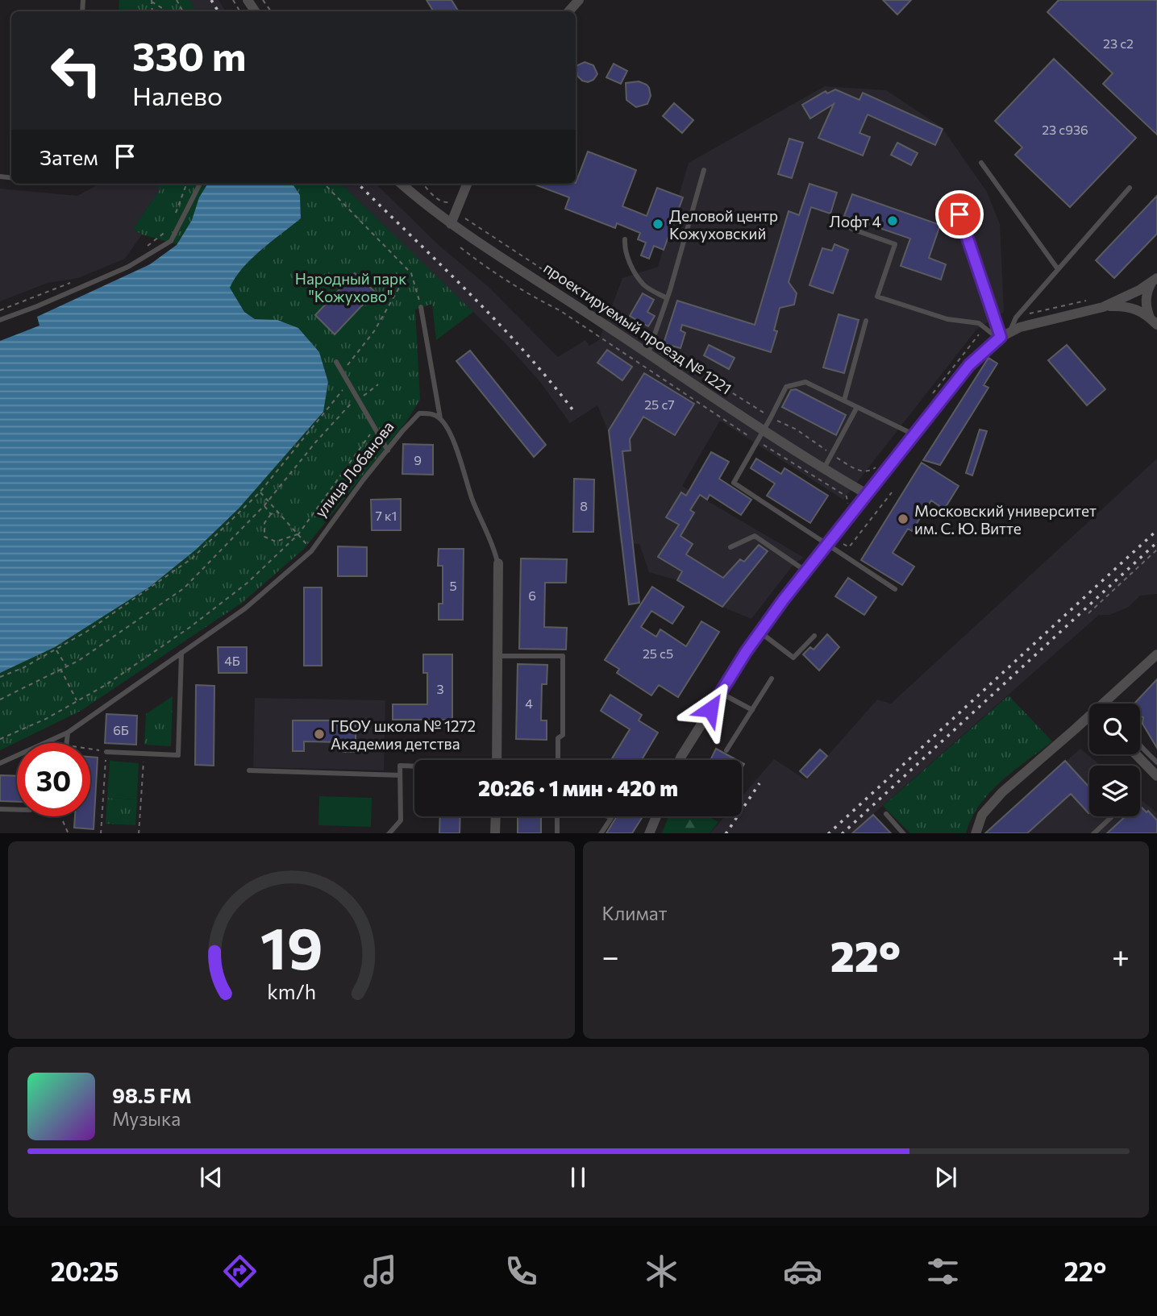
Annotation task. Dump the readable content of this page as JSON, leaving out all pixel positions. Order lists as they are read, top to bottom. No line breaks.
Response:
{"streets":{"street":["проектируемый проезд № 1221"],"lane":["улица Лобанова"]},"parks":["Народный парк \"Кожухово\""],"places":["Лофт 4","Деловой центр Кожуховский","Московский университет им. С. Ю. Витте","ГБОУ школа № 1272 Академия детства"],"house_numbers":["23 с2","23 с936","25 с7","9","8","7 к1","5","6","25 с5","4Б","3","4","6Б"],"page":{"turn":["330 m","Налево"],"then":"Затем","limit":"30","trip":"20:26 · 1 мин · 420 m","tile":"Климат","heat":["−","22°","+"],"song":["98.5 FM","Музыка"],"tabs":["20:25","22°"],"gauge":["19","km/h"]}}
